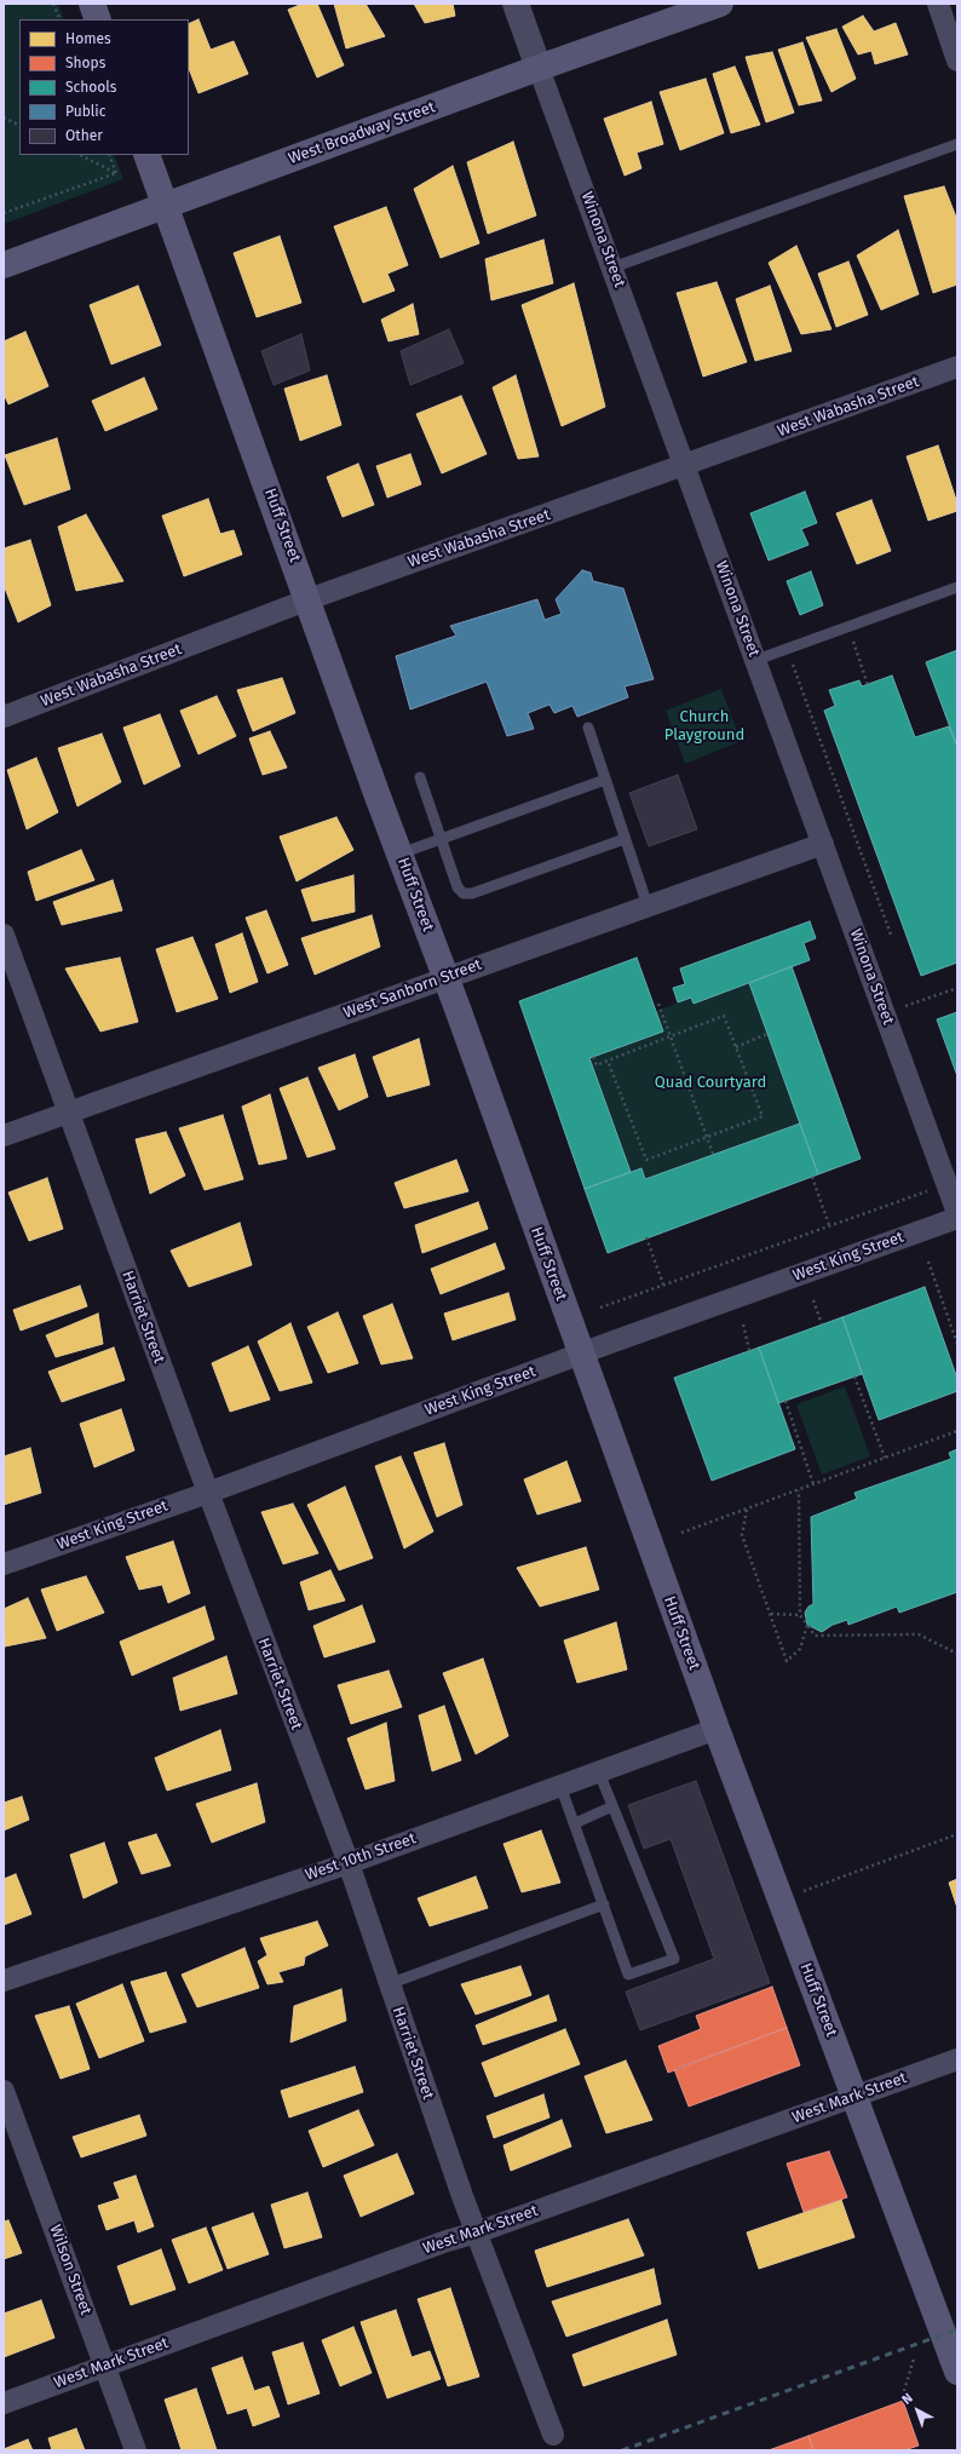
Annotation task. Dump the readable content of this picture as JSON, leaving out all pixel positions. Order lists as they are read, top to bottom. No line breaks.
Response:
{"streets":{"main road":["West Broadway Street","Huff Street"],"street":["Winona Street","West Wabasha Street","West Sanborn Street","West King Street","Harriet Street","West 10th Street","West Mark Street","Wilson Street"]},"crossings":[["West Broadway Street","Winona Street"],["West Broadway Street","Huff Street"],["Winona Street","West Wabasha Street"],["Winona Street","West Sanborn Street"],["West Wabasha Street","Huff Street"],["Huff Street","West Sanborn Street"],["Huff Street","West King Street"],["Huff Street","West 10th Street"],["Huff Street","West Mark Street"],["West Sanborn Street","Harriet Street"],["West King Street","Harriet Street"],["Harriet Street","West 10th Street"],["Harriet Street","West Mark Street"],["West Mark Street","Wilson Street"]],"parks":["Church Playground","Quad Courtyard"],"legend":["Homes","Shops","Schools","Public","Other"],"north":"top left"}
